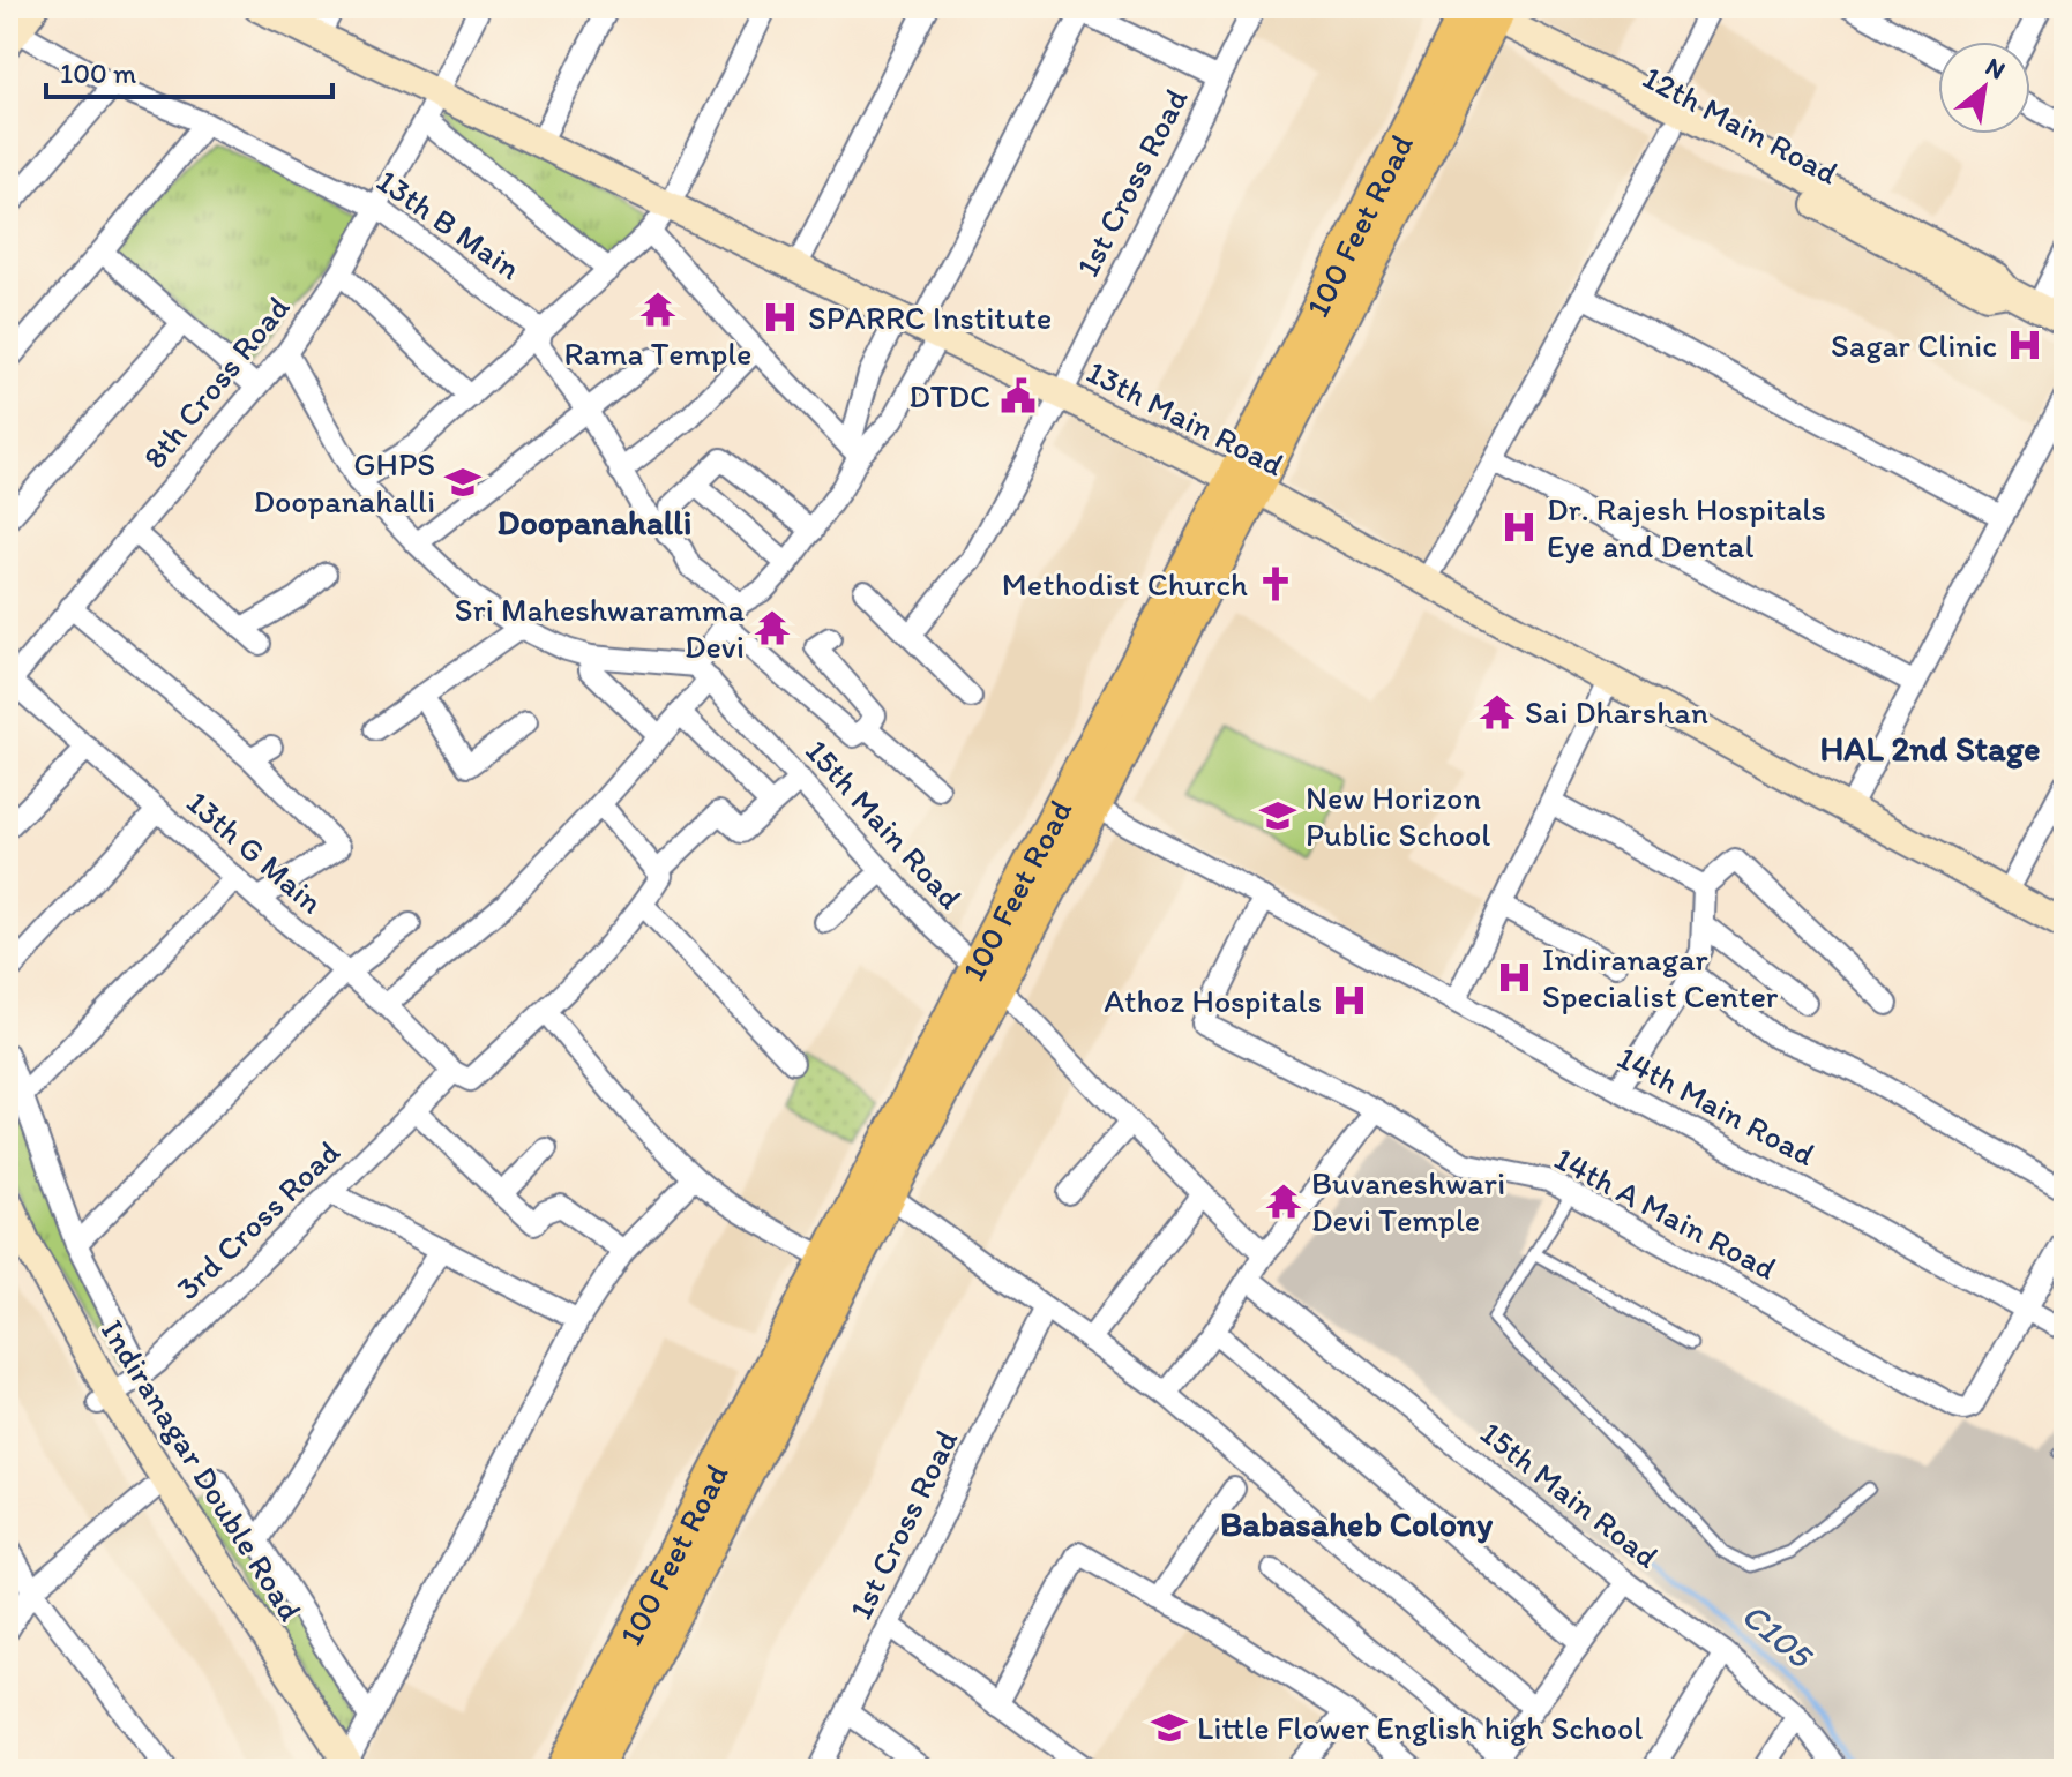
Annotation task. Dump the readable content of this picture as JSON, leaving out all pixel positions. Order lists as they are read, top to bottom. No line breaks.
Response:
{"streets":{"main road":["100 Feet Road"],"street":["12th Main Road","1st Cross Road","13th B Main","8th Cross Road","13th Main Road","15th Main Road","13th G Main","14th Main Road","14th A Main Road","3rd Cross Road","Indiranagar Double Road"]},"crossings":[["12th Main Road","100 Feet Road"],["1st Cross Road","13th Main Road"],["13th B Main","8th Cross Road"],["100 Feet Road","13th Main Road"],["100 Feet Road","15th Main Road"],["100 Feet Road","14th Main Road"],["8th Cross Road","13th Main Road"],["8th Cross Road","13th G Main"],["13th G Main","3rd Cross Road"],["14th Main Road","14th A Main Road"],["3rd Cross Road","Indiranagar Double Road"]],"districts":["Doopanahalli","HAL 2nd Stage","Babasaheb Colony"],"water":["C105"],"places":{"temple":["Rama Temple","Sri Maheshwaramma Devi","Sai Dharshan","Buvaneshwari Devi Temple"],"hospital":["SPARRC Institute","Sagar Clinic","Dr. Rajesh Hospitals Eye and Dental","Indiranagar Specialist Center","Athoz Hospitals"],"public building":["DTDC"],"school or university":["GHPS Doopanahalli","New Horizon Public School","Little Flower English high School"],"church":["Methodist Church"]},"scale_bar":"100 m","north":"top right"}
